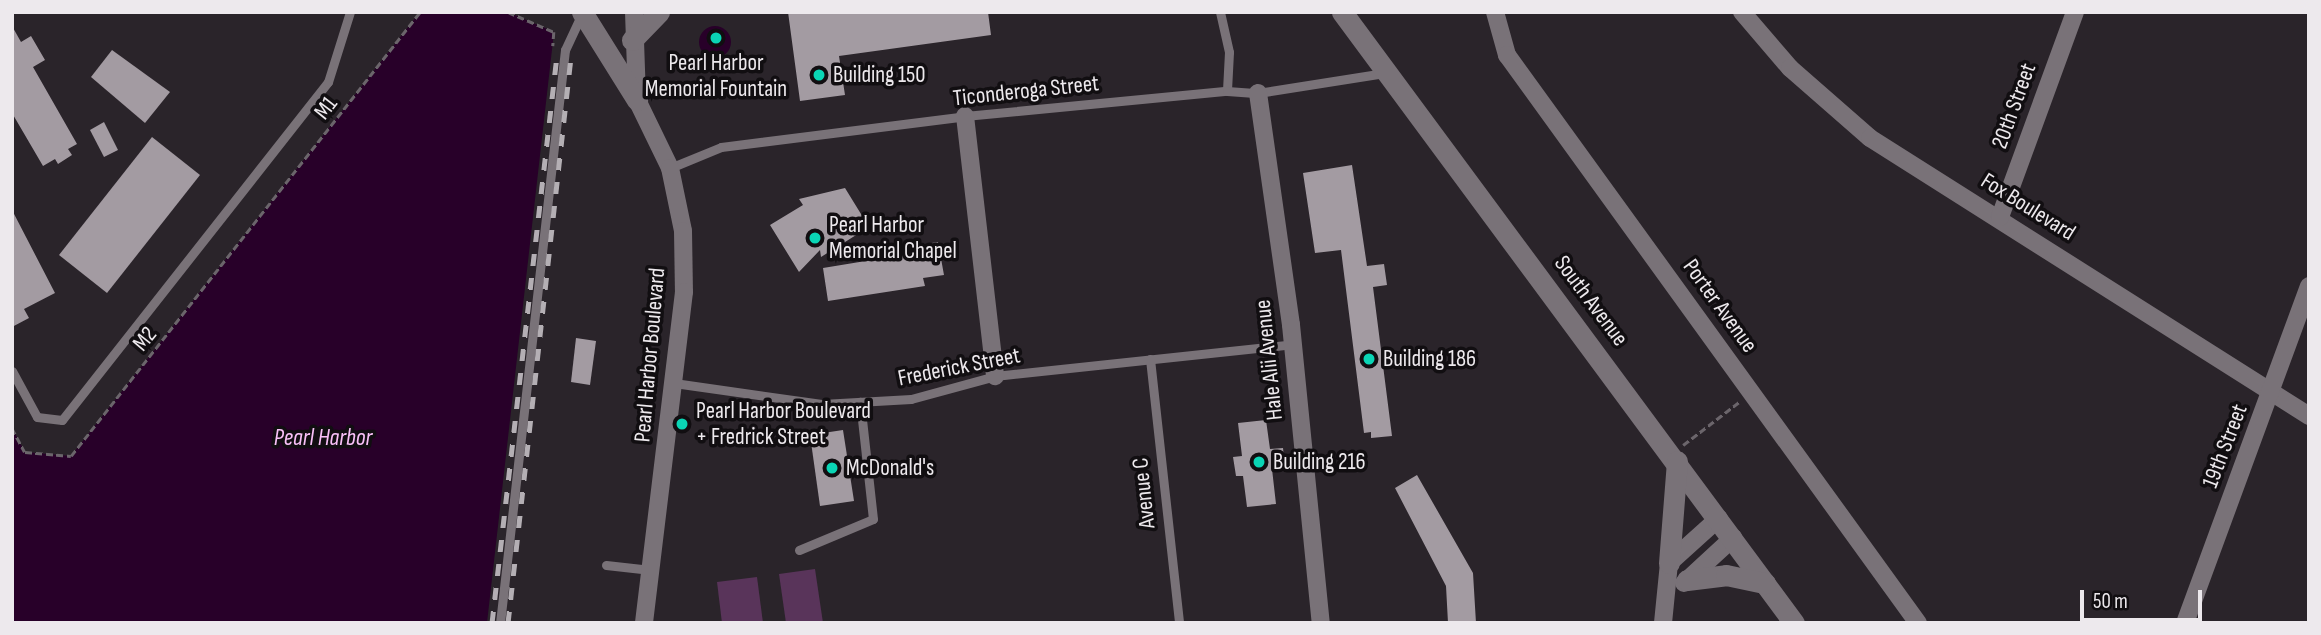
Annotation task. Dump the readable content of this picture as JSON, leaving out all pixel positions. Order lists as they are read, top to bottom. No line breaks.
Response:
{"streets":{"street":["20th Street","Fox Boulevard","South Avenue","Porter Avenue","Pearl Harbor Boulevard","Hale Alii Avenue","19th Street"],"lane":["Ticonderoga Street","Frederick Street","Avenue C"],"path":["M1","M2"]},"crossings":[["Ticonderoga Street","South Avenue"],["Ticonderoga Street","Pearl Harbor Boulevard"],["Ticonderoga Street","Hale Alii Avenue"],["20th Street","Fox Boulevard"],["M1","M2"],["Fox Boulevard","19th Street"],["Pearl Harbor Boulevard","Frederick Street"],["Hale Alii Avenue","Frederick Street"],["Frederick Street","Avenue C"]],"water":["Pearl Harbor"],"places":["Pearl Harbor Memorial Fountain","Building 150","Pearl Harbor Memorial Chapel","Building 186","Pearl Harbor Boulevard + Fredrick Street","Building 216","McDonald's"],"scale_bar":"50 m"}
